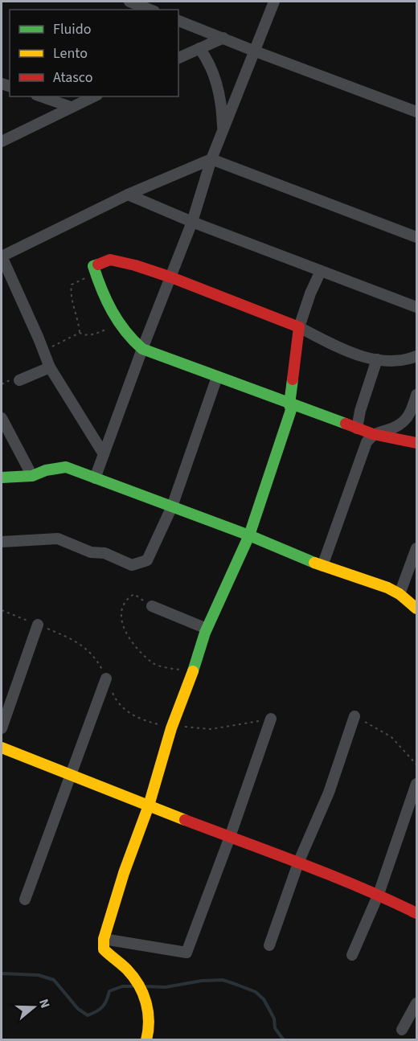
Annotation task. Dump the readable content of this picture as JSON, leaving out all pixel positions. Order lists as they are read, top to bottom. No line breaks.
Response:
{"legend":["Fluido","Lento","Atasco"],"north":"right"}
